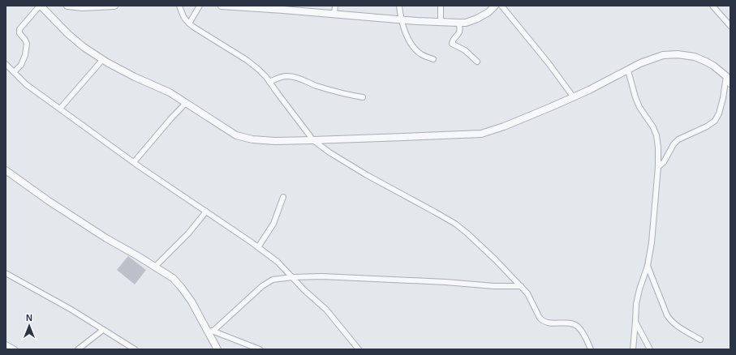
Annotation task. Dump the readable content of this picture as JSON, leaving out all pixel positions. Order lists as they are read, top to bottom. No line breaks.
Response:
{"north":"top"}
